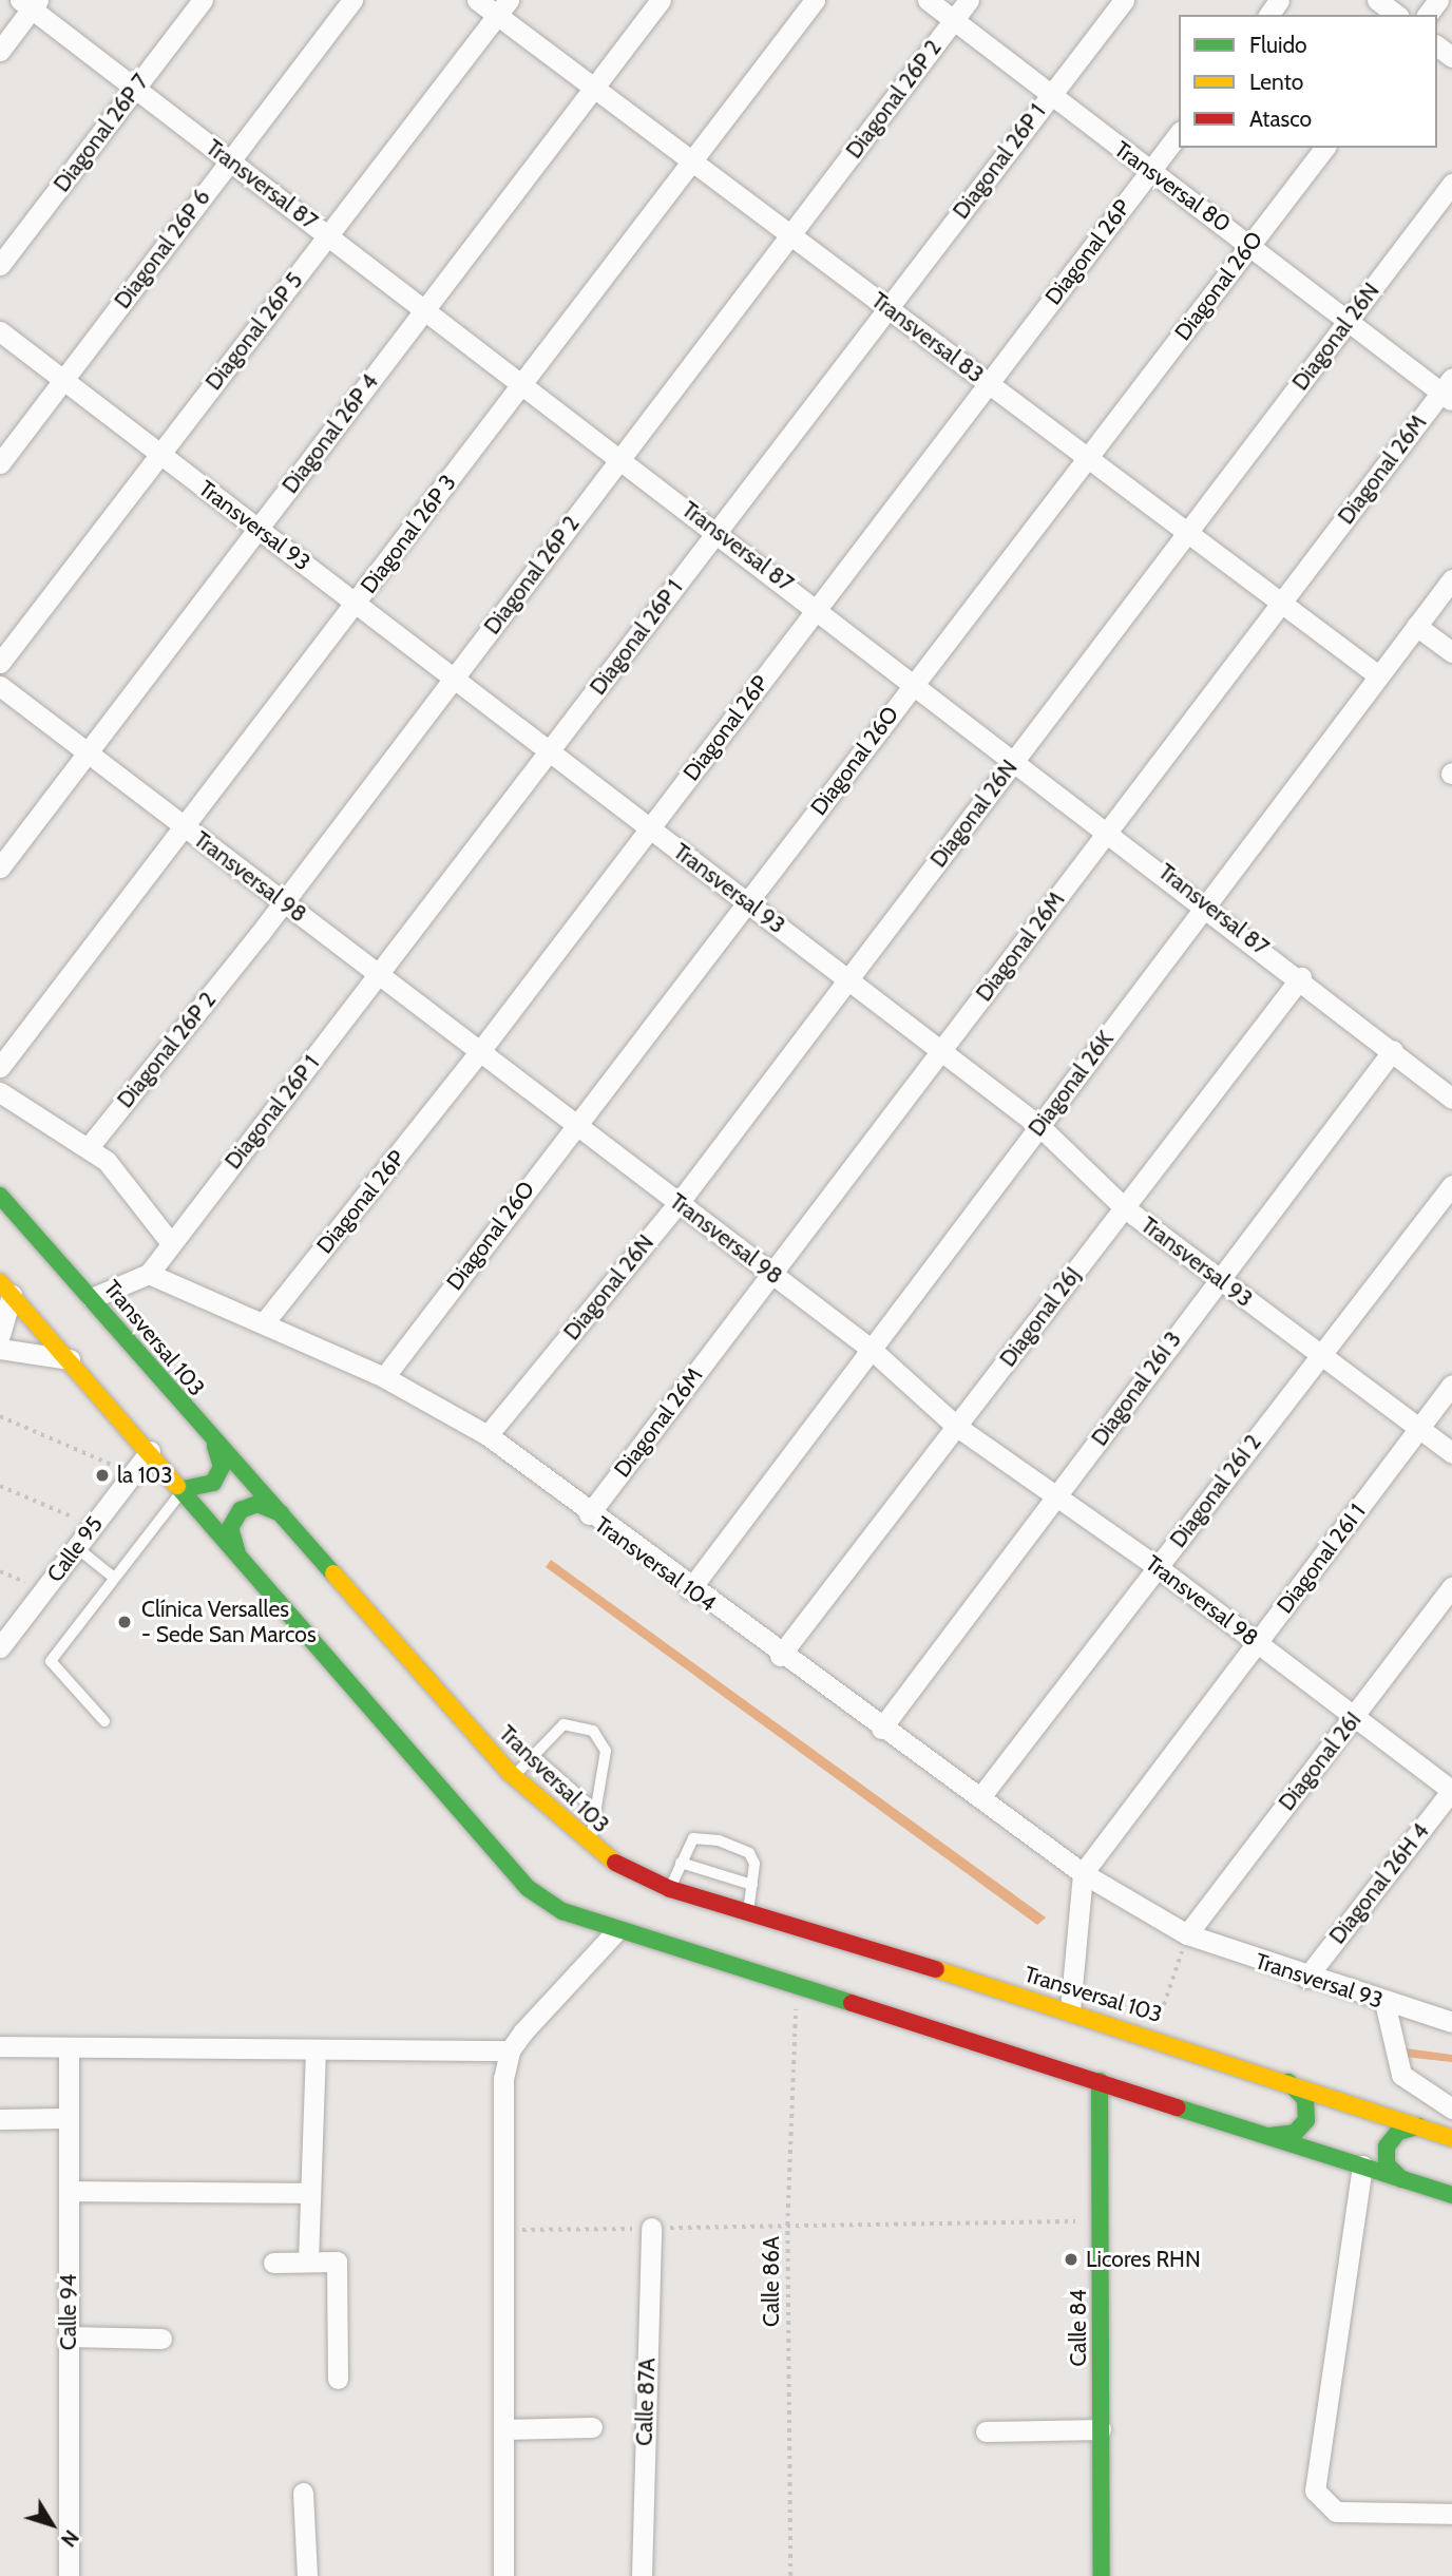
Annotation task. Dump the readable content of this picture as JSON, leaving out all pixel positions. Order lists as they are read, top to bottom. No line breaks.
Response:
{"streets":{"street":["Diagonal 26P 2","Diagonal 26P 7","Diagonal 26P 1","Transversal 87","Transversal 80","Diagonal 26P 6","Diagonal 26P","Diagonal 26O","Diagonal 26P 5","Diagonal 26N","Transversal 83","Diagonal 26P 4","Diagonal 26M","Transversal 93","Diagonal 26P 3","Transversal 98","Diagonal 26K","Diagonal 26J","Transversal 103","Diagonal 26I 3","Diagonal 26I 2","Calle 95","Diagonal 26I 1","Transversal 104","Diagonal 26I","Diagonal 26H 4","Calle 94","Calle 84","Calle 87A"],"path":["Calle 86A"]},"crossings":[["Diagonal 26P 2","Transversal 87"],["Diagonal 26P 2","Transversal 80"],["Diagonal 26P 2","Transversal 83"],["Diagonal 26P 2","Transversal 93"],["Diagonal 26P 2","Transversal 98"],["Diagonal 26P 7","Transversal 87"],["Diagonal 26P 1","Transversal 87"],["Diagonal 26P 1","Transversal 80"],["Diagonal 26P 1","Transversal 83"],["Diagonal 26P 1","Transversal 93"],["Diagonal 26P 1","Transversal 98"],["Diagonal 26P 1","Transversal 104"],["Transversal 87","Diagonal 26P 6"],["Transversal 87","Diagonal 26P"],["Transversal 87","Diagonal 26O"],["Transversal 87","Diagonal 26P 5"],["Transversal 87","Diagonal 26N"],["Transversal 87","Diagonal 26P 4"],["Transversal 87","Diagonal 26M"],["Transversal 87","Diagonal 26P 3"],["Transversal 87","Diagonal 26K"],["Transversal 87","Diagonal 26J"],["Transversal 87","Diagonal 26I 3"],["Transversal 80","Diagonal 26P"],["Transversal 80","Diagonal 26O"],["Transversal 80","Diagonal 26N"],["Transversal 80","Diagonal 26M"],["Diagonal 26P 6","Transversal 93"],["Diagonal 26P","Transversal 83"],["Diagonal 26P","Transversal 93"],["Diagonal 26P","Transversal 98"],["Diagonal 26P","Transversal 104"],["Diagonal 26O","Transversal 83"],["Diagonal 26O","Transversal 93"],["Diagonal 26O","Transversal 98"],["Diagonal 26O","Transversal 104"],["Diagonal 26P 5","Transversal 83"],["Diagonal 26P 5","Transversal 93"],["Diagonal 26N","Transversal 83"],["Diagonal 26N","Transversal 93"],["Diagonal 26N","Transversal 98"],["Diagonal 26N","Transversal 104"],["Transversal 83","Diagonal 26P 4"],["Transversal 83","Diagonal 26M"],["Transversal 83","Diagonal 26P 3"],["Transversal 83","Diagonal 26K"],["Diagonal 26P 4","Transversal 93"],["Diagonal 26P 4","Transversal 98"],["Diagonal 26M","Transversal 93"],["Diagonal 26M","Transversal 98"],["Diagonal 26M","Transversal 104"],["Transversal 93","Diagonal 26P 3"],["Transversal 93","Diagonal 26K"],["Transversal 93","Diagonal 26J"],["Transversal 93","Diagonal 26I 3"],["Transversal 93","Diagonal 26I 2"],["Transversal 93","Diagonal 26I 1"],["Transversal 93","Transversal 104"],["Transversal 93","Diagonal 26I"],["Transversal 93","Diagonal 26H 4"],["Diagonal 26P 3","Transversal 98"],["Transversal 98","Diagonal 26K"],["Transversal 98","Diagonal 26J"],["Transversal 98","Diagonal 26I 3"],["Transversal 98","Diagonal 26I 2"],["Transversal 98","Diagonal 26I 1"],["Transversal 98","Diagonal 26I"],["Transversal 98","Diagonal 26H 4"],["Diagonal 26K","Transversal 104"],["Diagonal 26J","Transversal 104"],["Diagonal 26I 3","Transversal 104"],["Diagonal 26I 2","Transversal 104"],["Diagonal 26I 1","Transversal 104"],["Transversal 104","Diagonal 26I"]],"places":["la 103","Clínica Versalles - Sede San Marcos","Licores RHN"],"legend":["Fluido","Lento","Atasco"],"north":"bottom right"}
